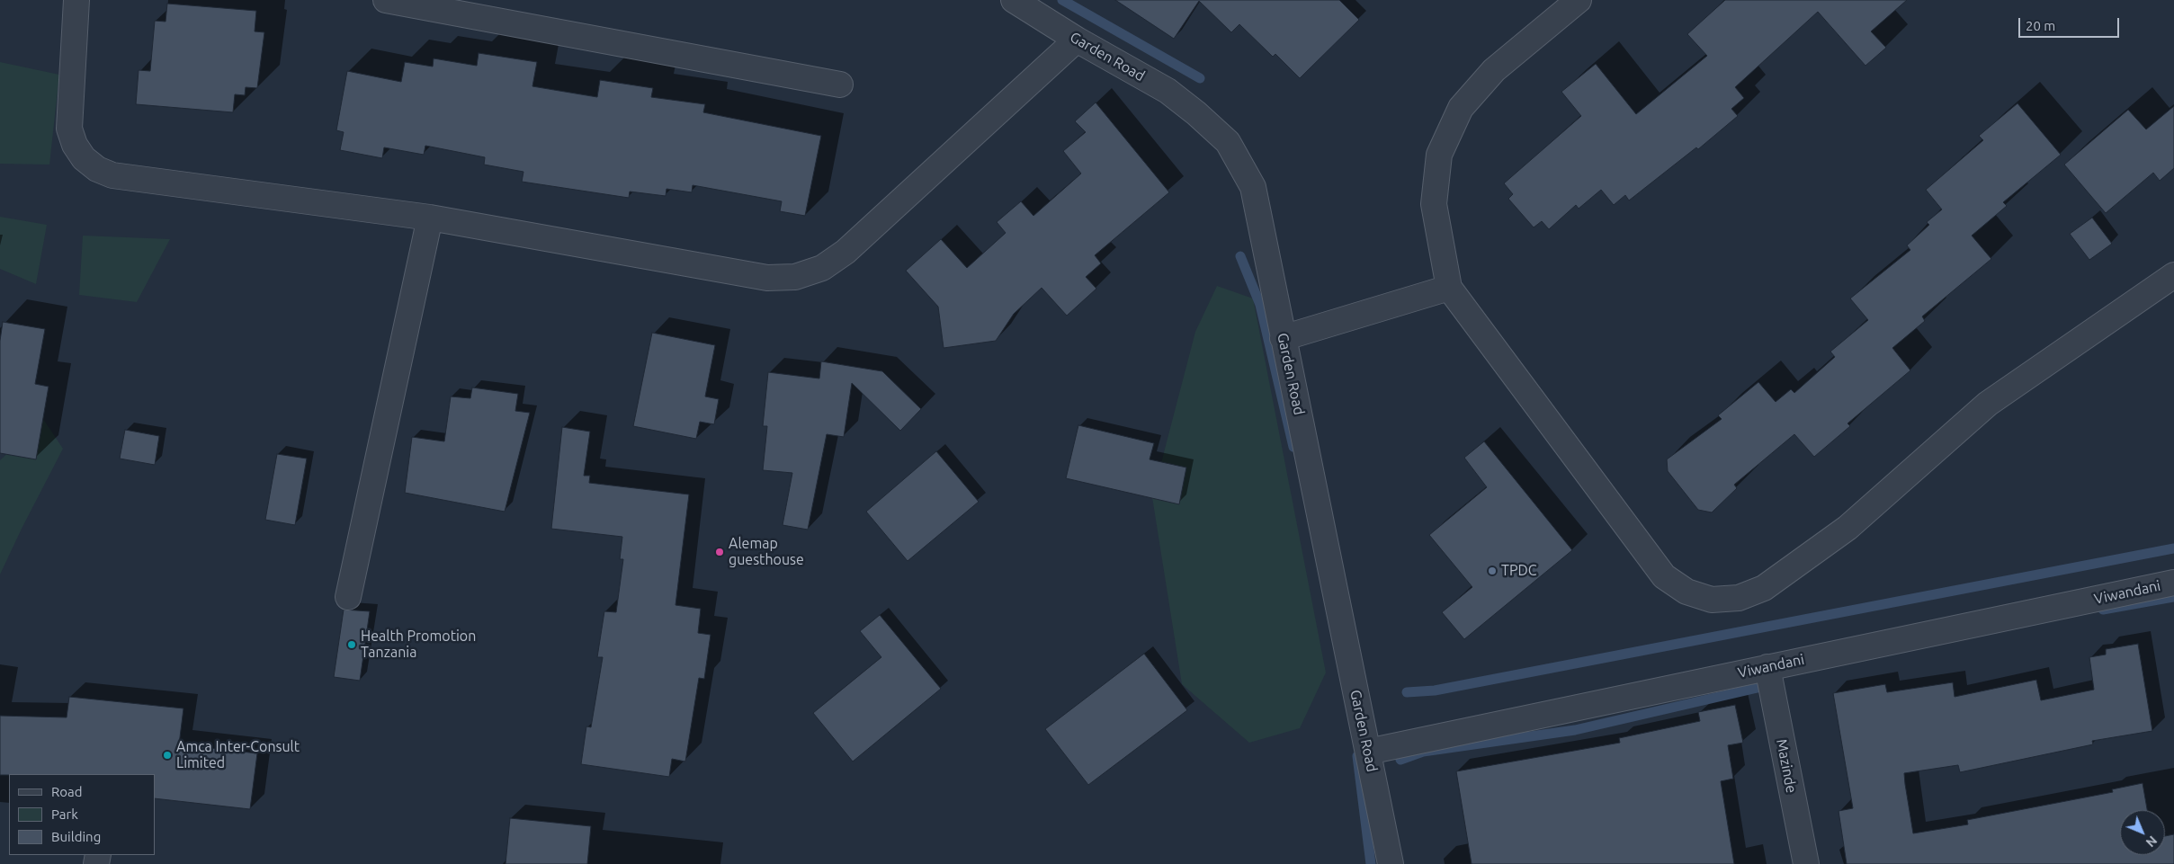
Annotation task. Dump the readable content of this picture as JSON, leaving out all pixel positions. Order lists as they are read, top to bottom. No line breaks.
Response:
{"streets":{"street":["Garden Road","Viwandani","Mazinde"]},"crossings":[["Garden Road","Viwandani"],["Viwandani","Mazinde"]],"places":["Alemap guesthouse","TPDC","Health Promotion Tanzania","Amca Inter-Consult Limited"],"legend":["Road","Park","Building"],"scale_bar":"20 m","north":"bottom right"}
